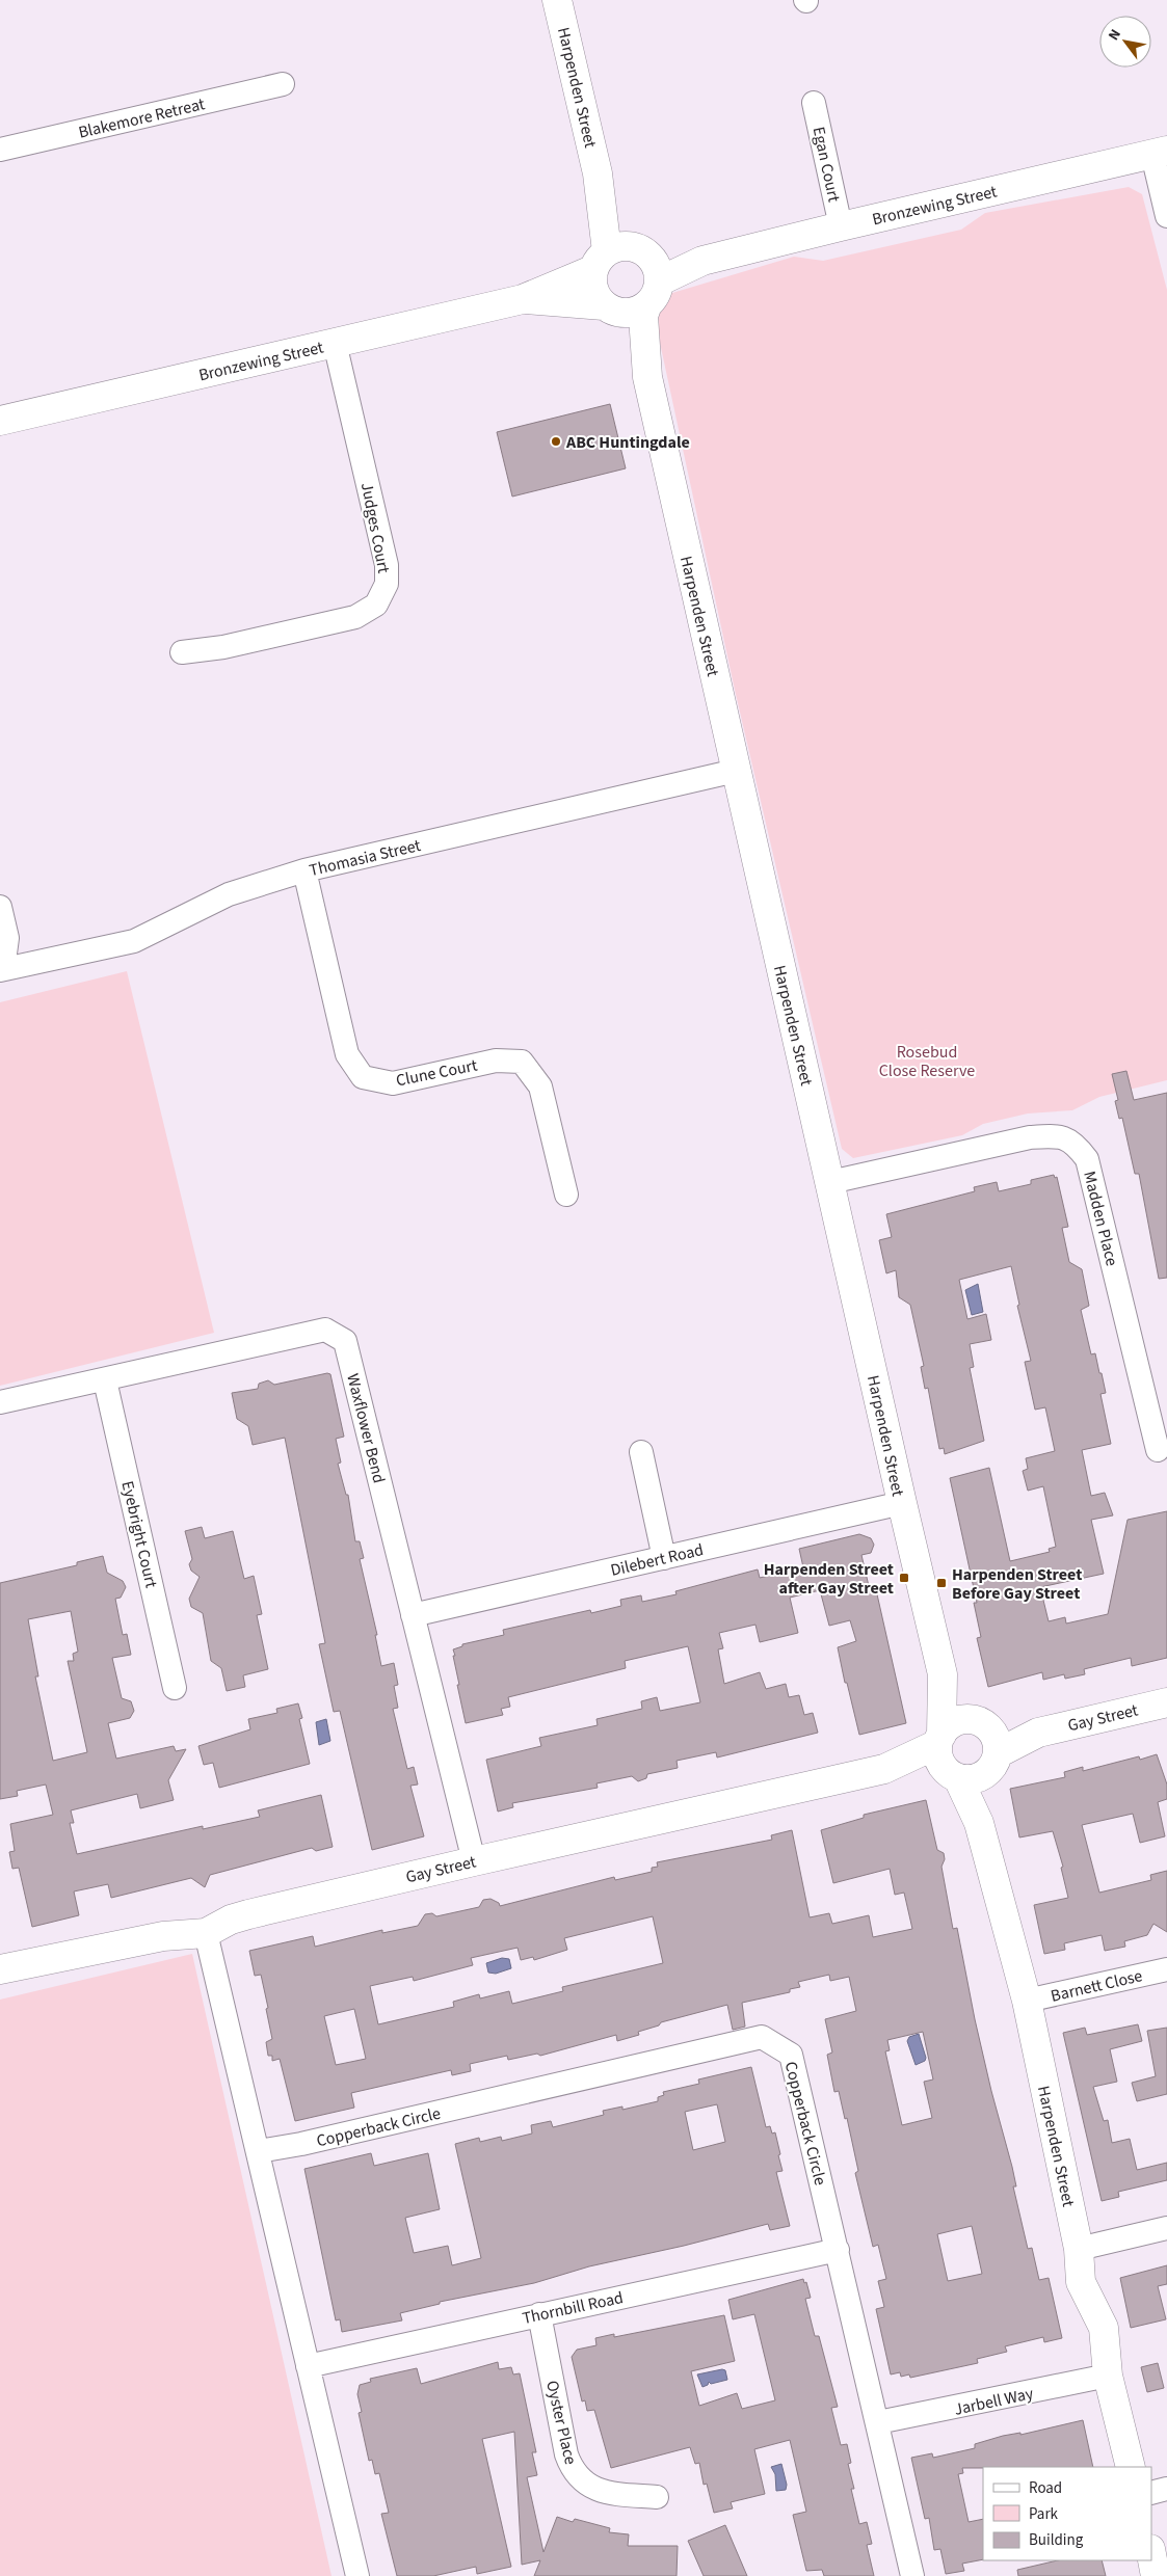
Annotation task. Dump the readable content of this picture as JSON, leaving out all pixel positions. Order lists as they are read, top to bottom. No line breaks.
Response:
{"streets":{"street":["Harpenden Street","Blakemore Retreat","Egan Court","Bronzewing Street","Judges Court","Thomasia Street","Clune Court","Madden Place","Waxflower Bend","Eyebright Court","Dilebert Road","Gay Street","Barnett Close","Copperback Circle","Thornbill Road","Jarbell Way","Oyster Place"]},"crossings":[["Harpenden Street","Bronzewing Street"],["Harpenden Street","Thomasia Street"],["Harpenden Street","Madden Place"],["Harpenden Street","Dilebert Road"],["Harpenden Street","Gay Street"],["Harpenden Street","Barnett Close"],["Harpenden Street","Jarbell Way"],["Egan Court","Bronzewing Street"],["Bronzewing Street","Judges Court"],["Thomasia Street","Clune Court"],["Waxflower Bend","Eyebright Court"],["Waxflower Bend","Dilebert Road"],["Waxflower Bend","Gay Street"],["Copperback Circle","Thornbill Road"],["Copperback Circle","Jarbell Way"],["Thornbill Road","Oyster Place"]],"parks":["Rosebud Close Reserve"],"places":{"other":["ABC Huntingdale"],"transit":["Harpenden Street after Gay Street","Harpenden Street Before Gay Street"]},"legend":["Road","Park","Building"],"north":"top left"}
